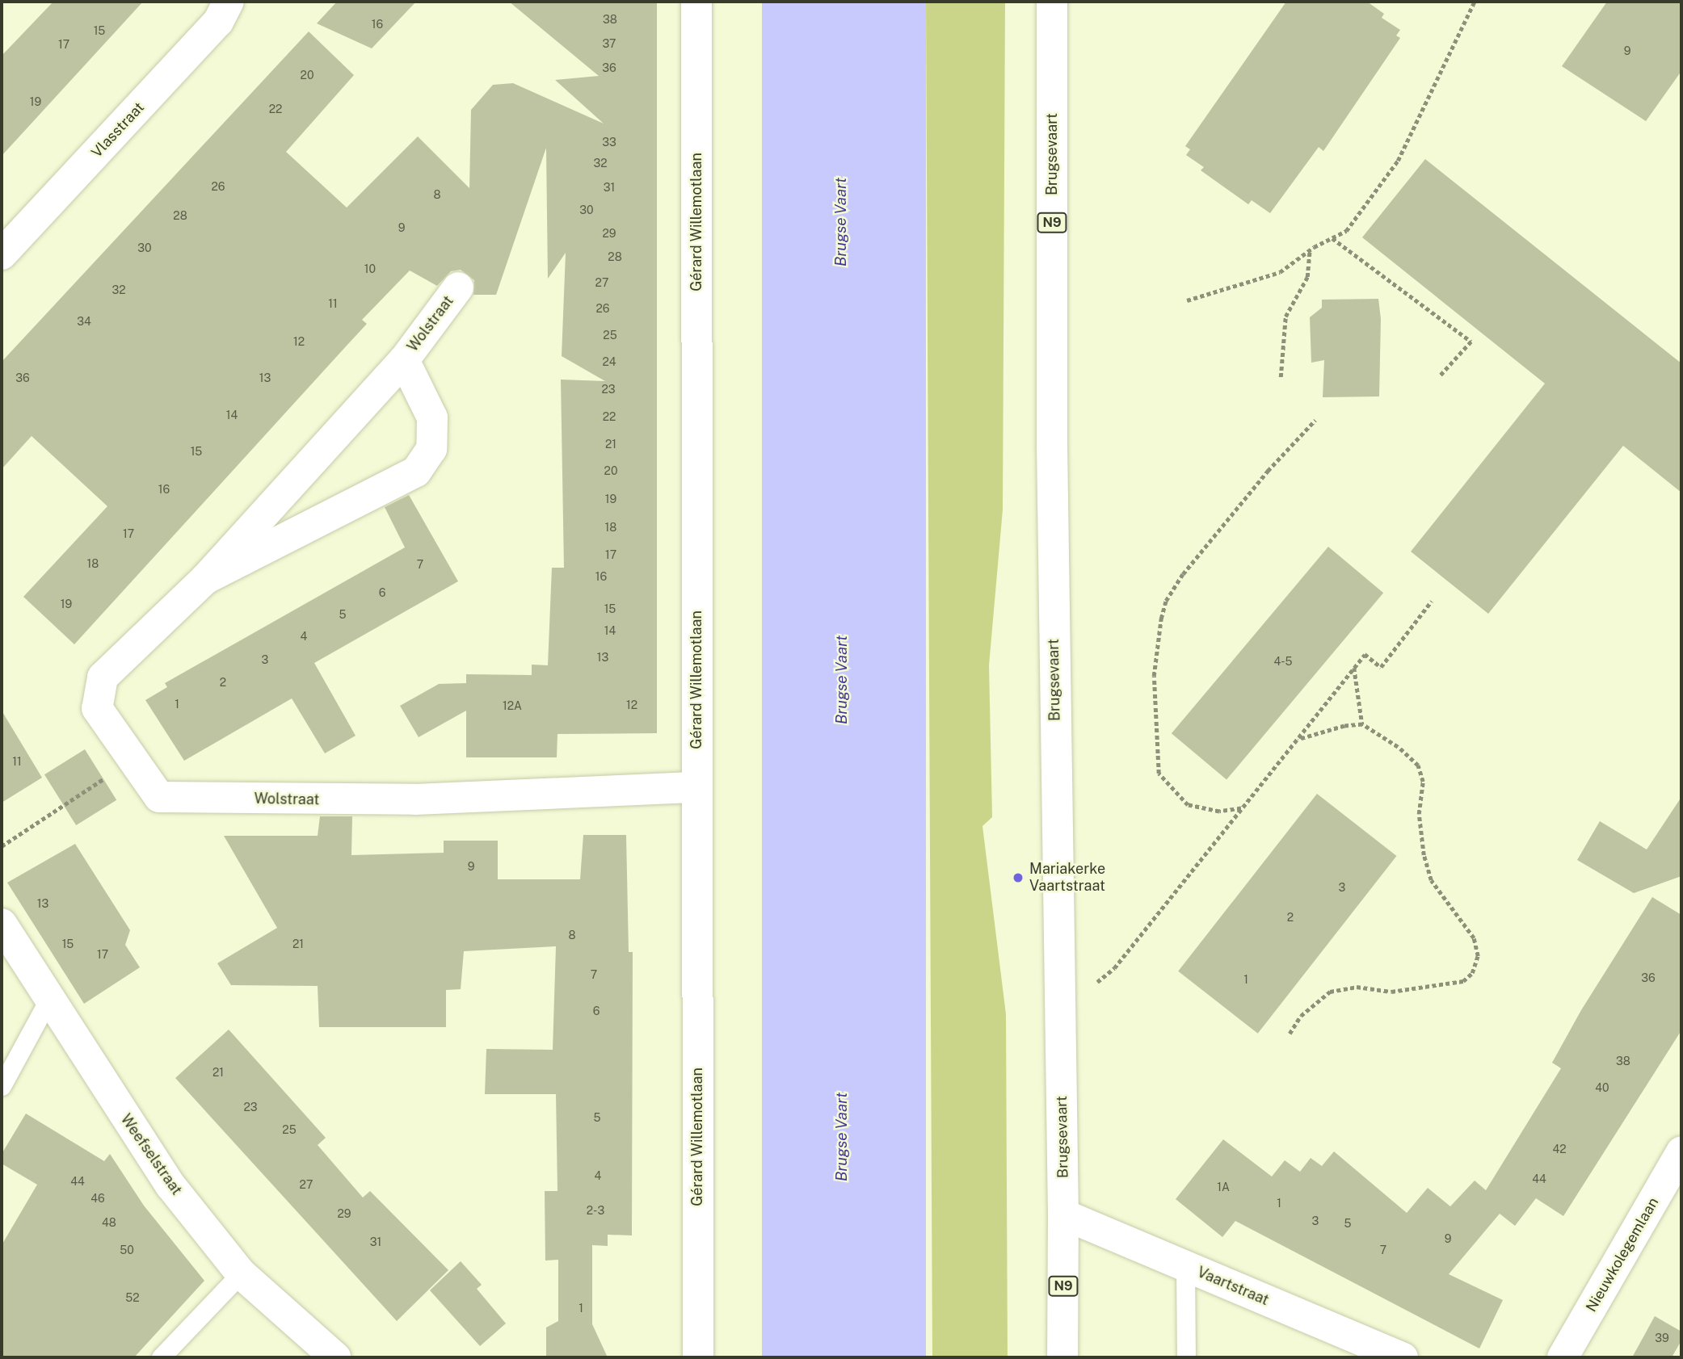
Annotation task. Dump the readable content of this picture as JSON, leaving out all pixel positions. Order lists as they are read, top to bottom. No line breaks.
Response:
{"streets":{"street":["Vlasstraat","Brugsevaart","Gérard Willemotlaan","N9","Wolstraat","Weefselstraat","Nieuwkolegemlaan","Vaartstraat"]},"crossings":[["Brugsevaart","Vaartstraat"],["Gérard Willemotlaan","Wolstraat"]],"water":["Brugse Vaart"],"places":["Mariakerke Vaartstraat"],"house_numbers":["38","16","15","37","17","9","36","20","19","22","33","32","26","31","8","30","28","9","29","30","28","10","27","32","11","26","34","25","12","24","36","13","23","14","22","21","15","20","16","19","18","17","17","18","7","16","6","19","15","5","14","4","13","3","4-5","2","1","12","12A","11","9","3","13","2","8","15","21","17","7","36","1","6","38","21","40","23","5","25","42","4","44","44","27","1A","46","1","2-3","29","3","48","5","9","31","50","7","52","1","39"]}
